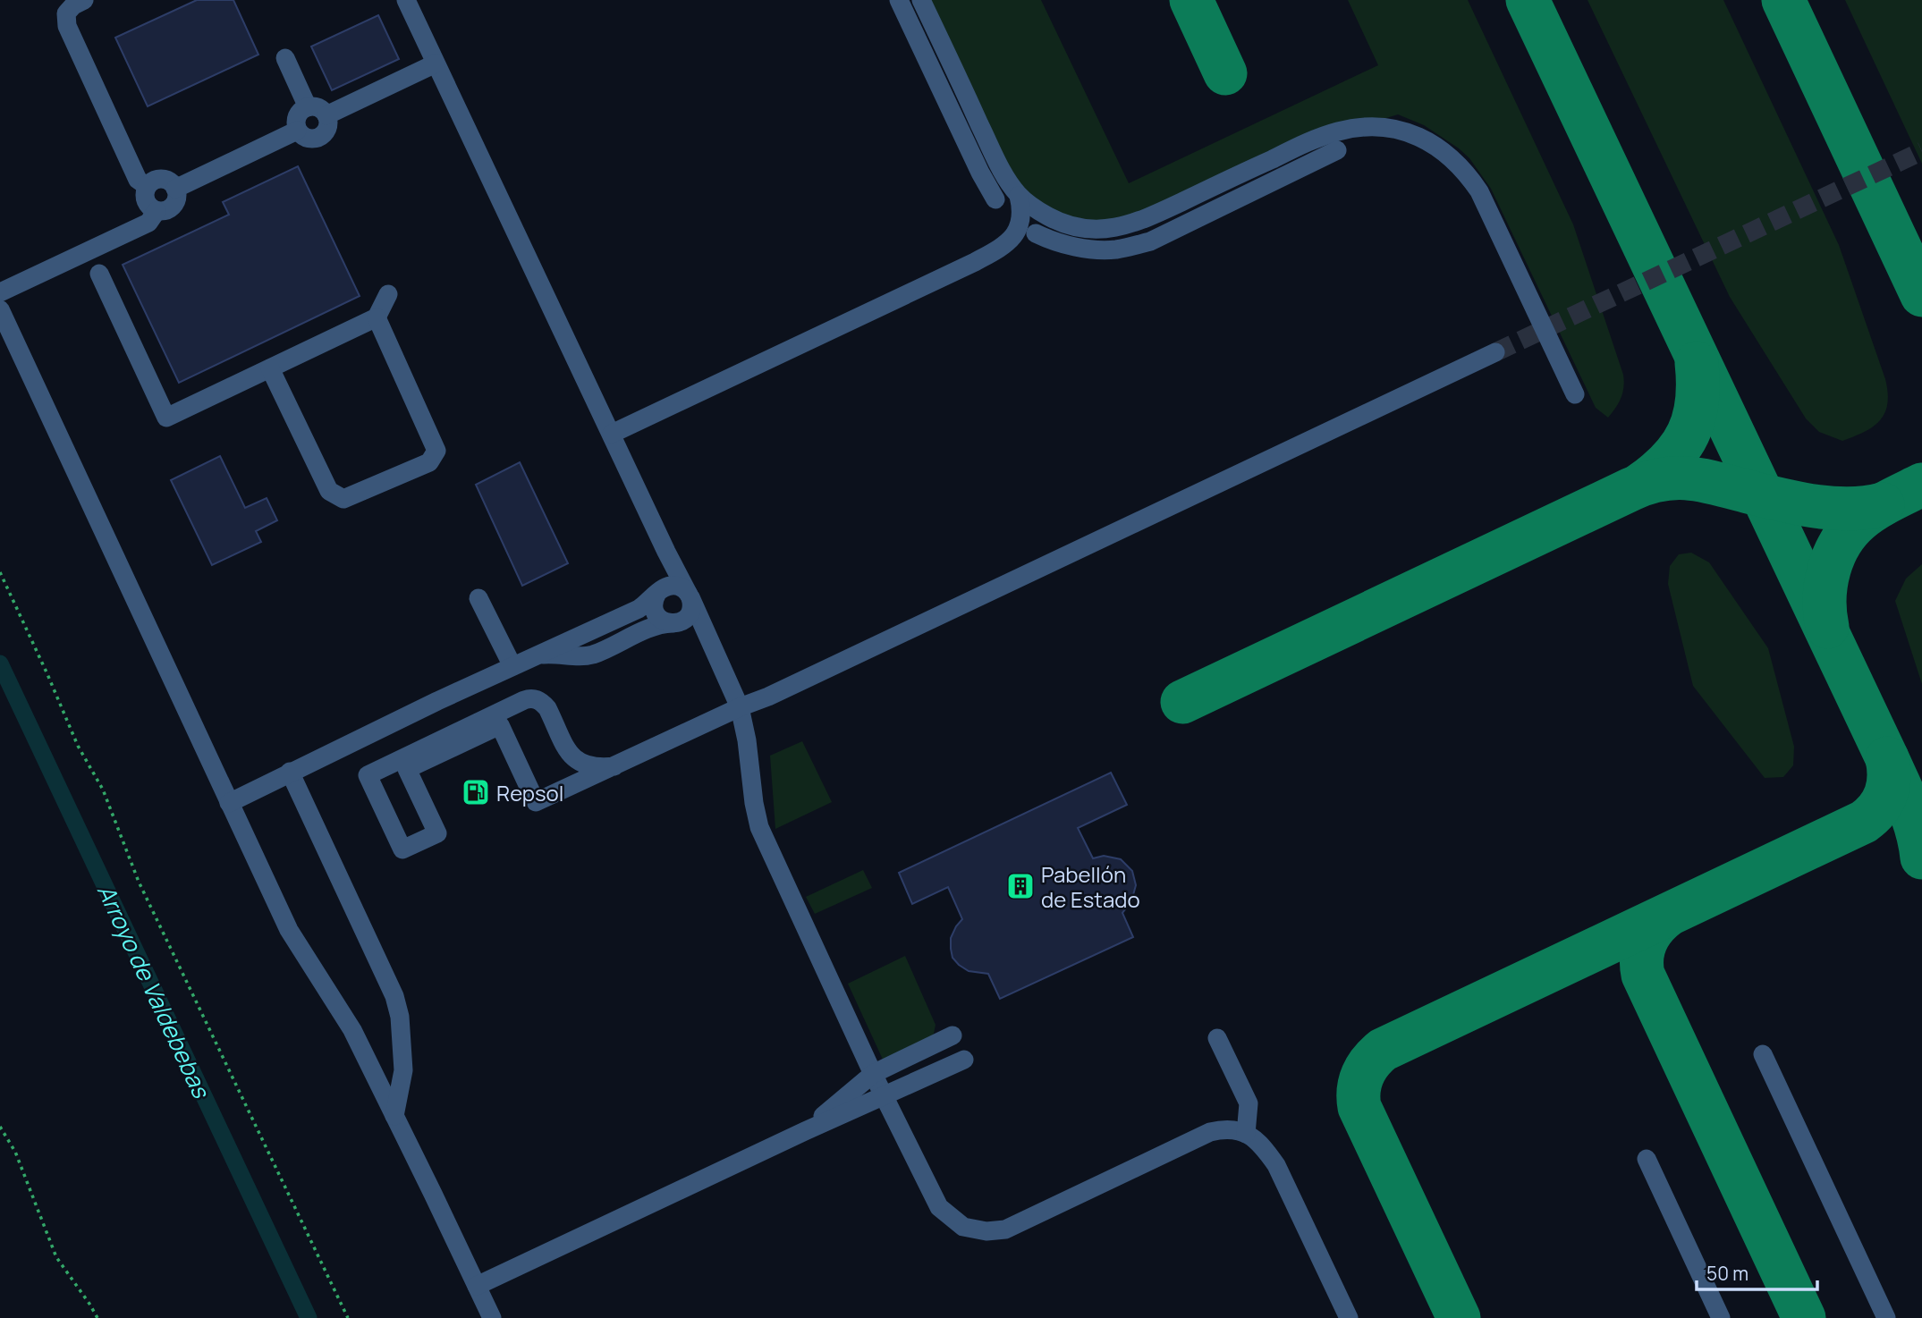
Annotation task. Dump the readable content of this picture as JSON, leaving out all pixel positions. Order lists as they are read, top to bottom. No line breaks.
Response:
{"water":["Arroyo de Valdebebas"],"places":{"fuel station":["Repsol"],"building":["Pabellón de Estado"]},"scale_bar":"50 m"}
